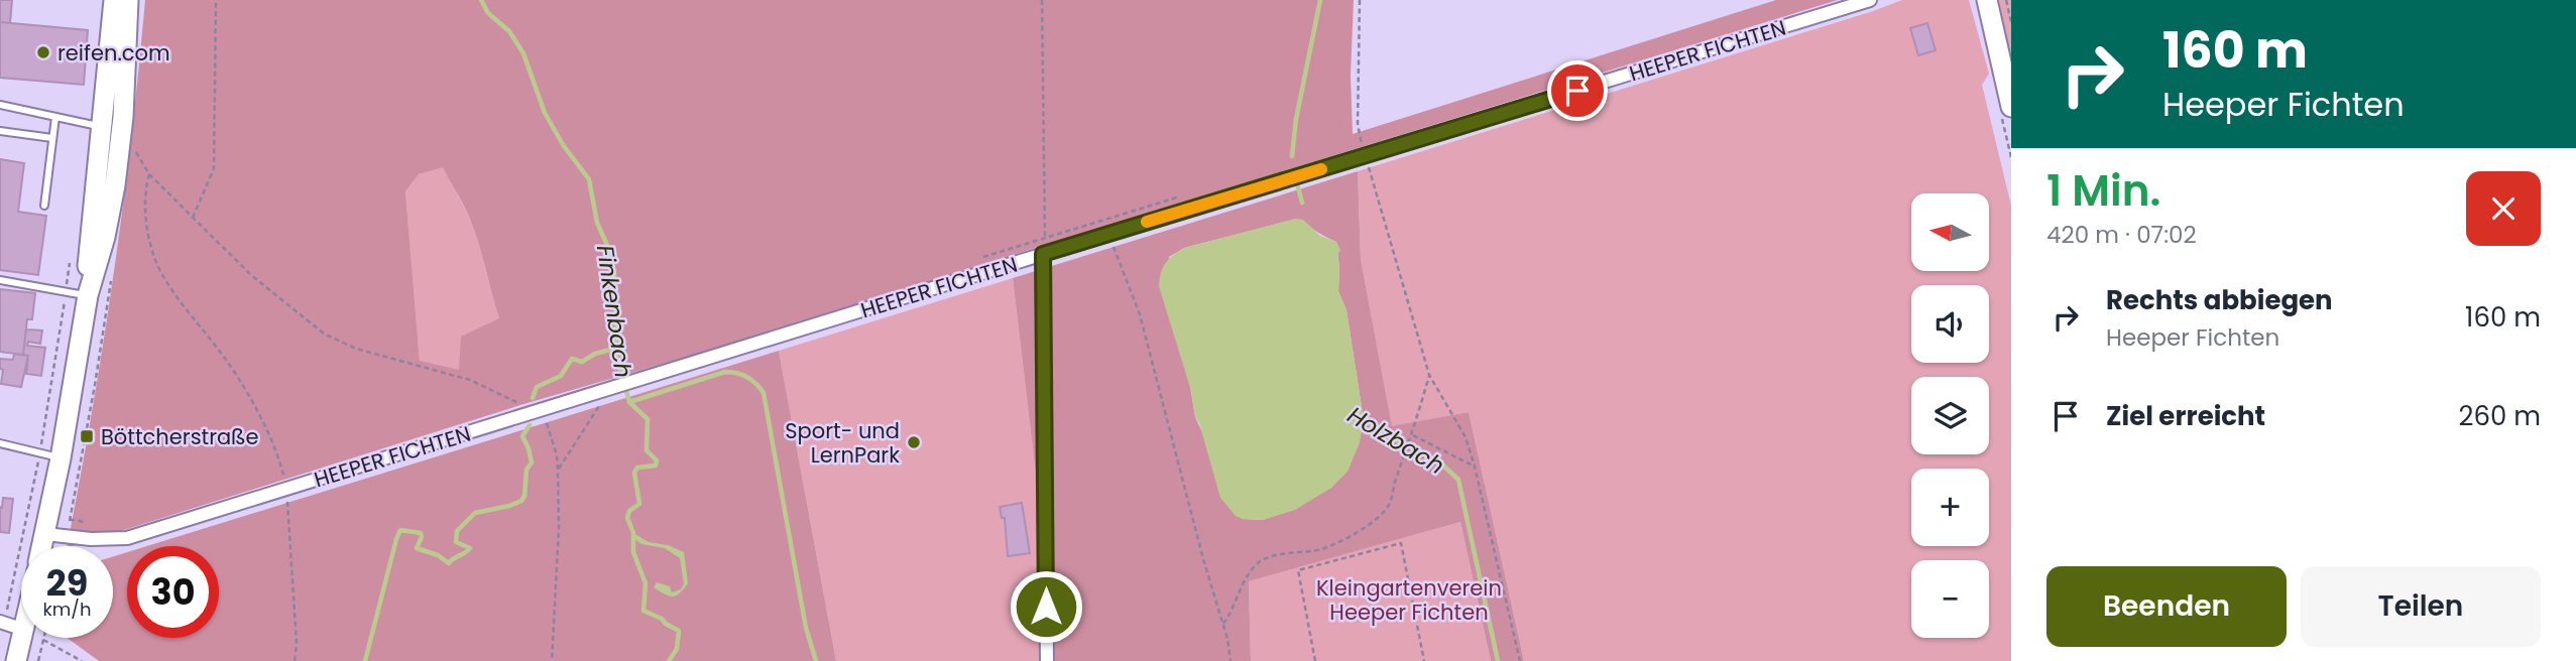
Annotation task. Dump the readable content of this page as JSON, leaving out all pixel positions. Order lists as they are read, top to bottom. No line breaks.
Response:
{"streets":{"street":["HEEPER FICHTEN"]},"water":["Finkenbach","Holzbach"],"parks":["Kleingartenverein Heeper Fichten"],"places":{"other":["reifen.com","Sport- und LernPark"],"transit":["Böttcherstraße"]},"north":"left","page":{"turn":["160 m","Heeper Fichten"],"heading":["1 Min.","420 m · 07:02"],"map_buttons":["+","−"],"list":[{"name":"Rechts abbiegen","note":"Heeper Fichten","value":"160 m"},{"name":"Ziel erreicht","value":"260 m"}],"speed":"29 km/h","limit":"30","buttons":["Beenden","Teilen"]}}
